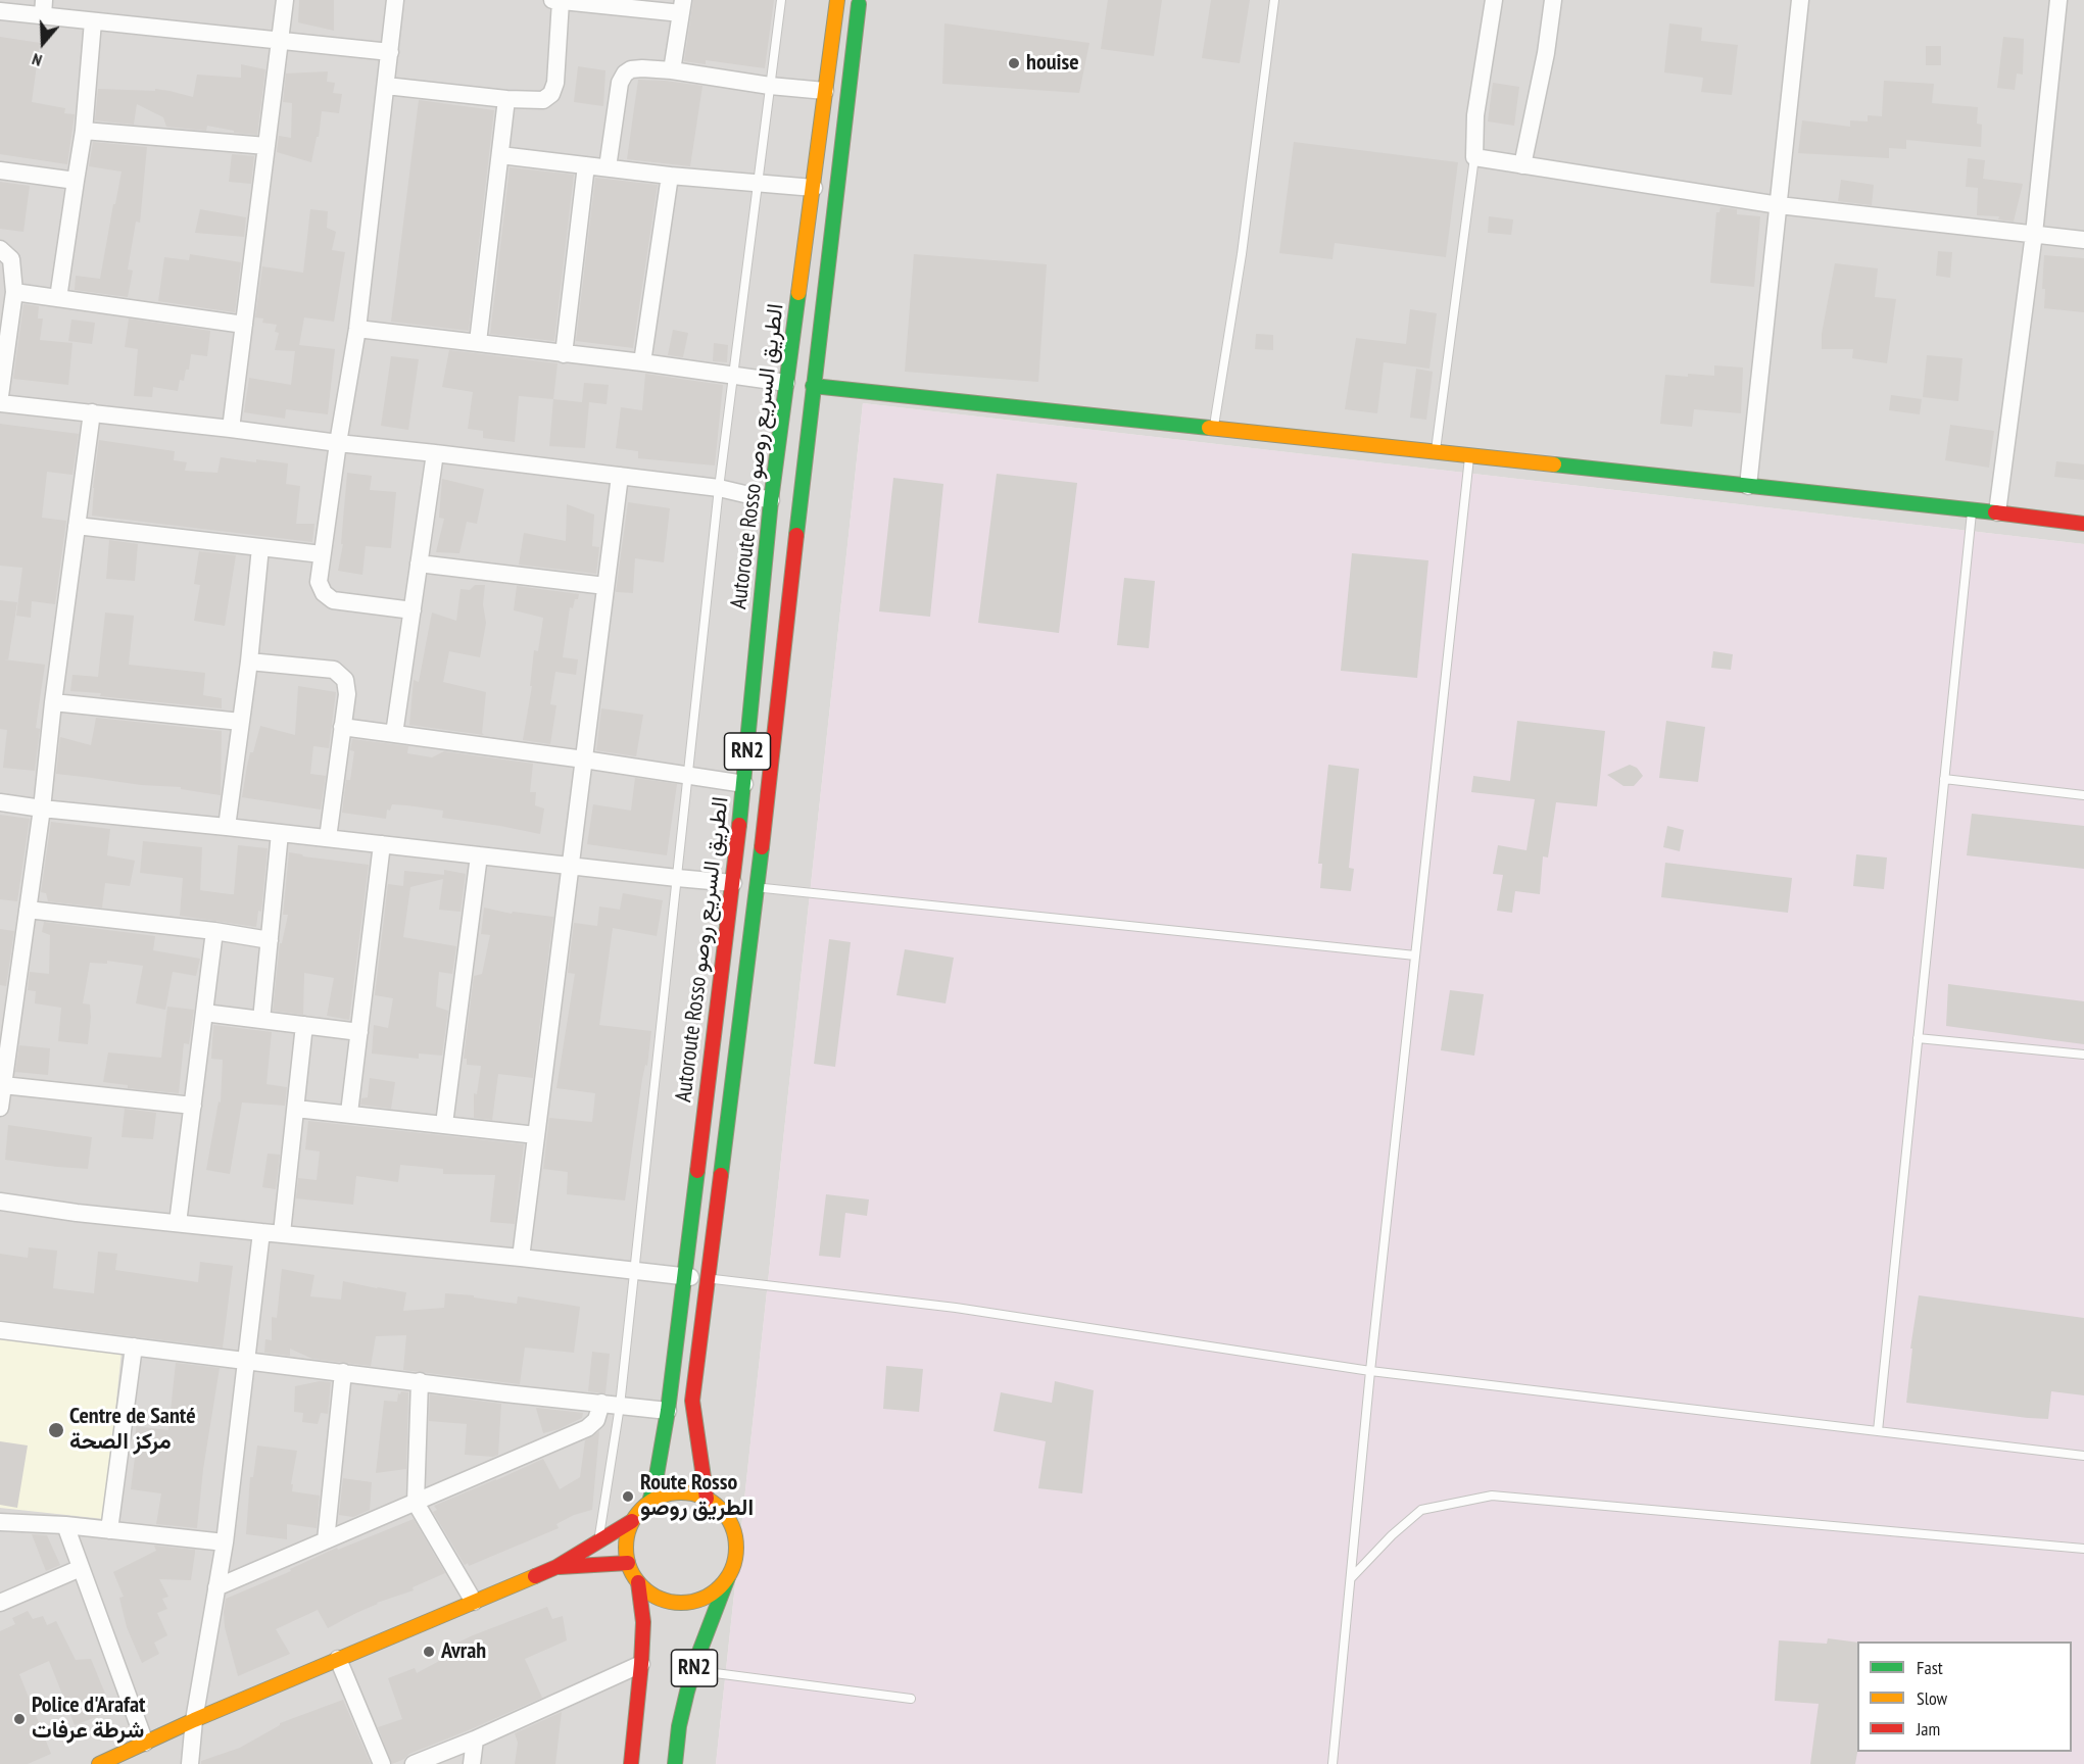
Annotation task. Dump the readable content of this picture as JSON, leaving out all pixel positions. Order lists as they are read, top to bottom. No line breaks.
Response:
{"streets":{"main road":["Autoroute Rosso الطريق السريع روصو","RN2"]},"crossings":[["Autoroute Rosso الطريق السريع روصو","RN2"]],"places":["houise","Centre de Santé مركز الصحة","Route Rosso الطريق روصو","Avrah","Police d'Arafat شرطة عرفات"],"legend":["Fast","Slow","Jam"],"north":"bottom"}
